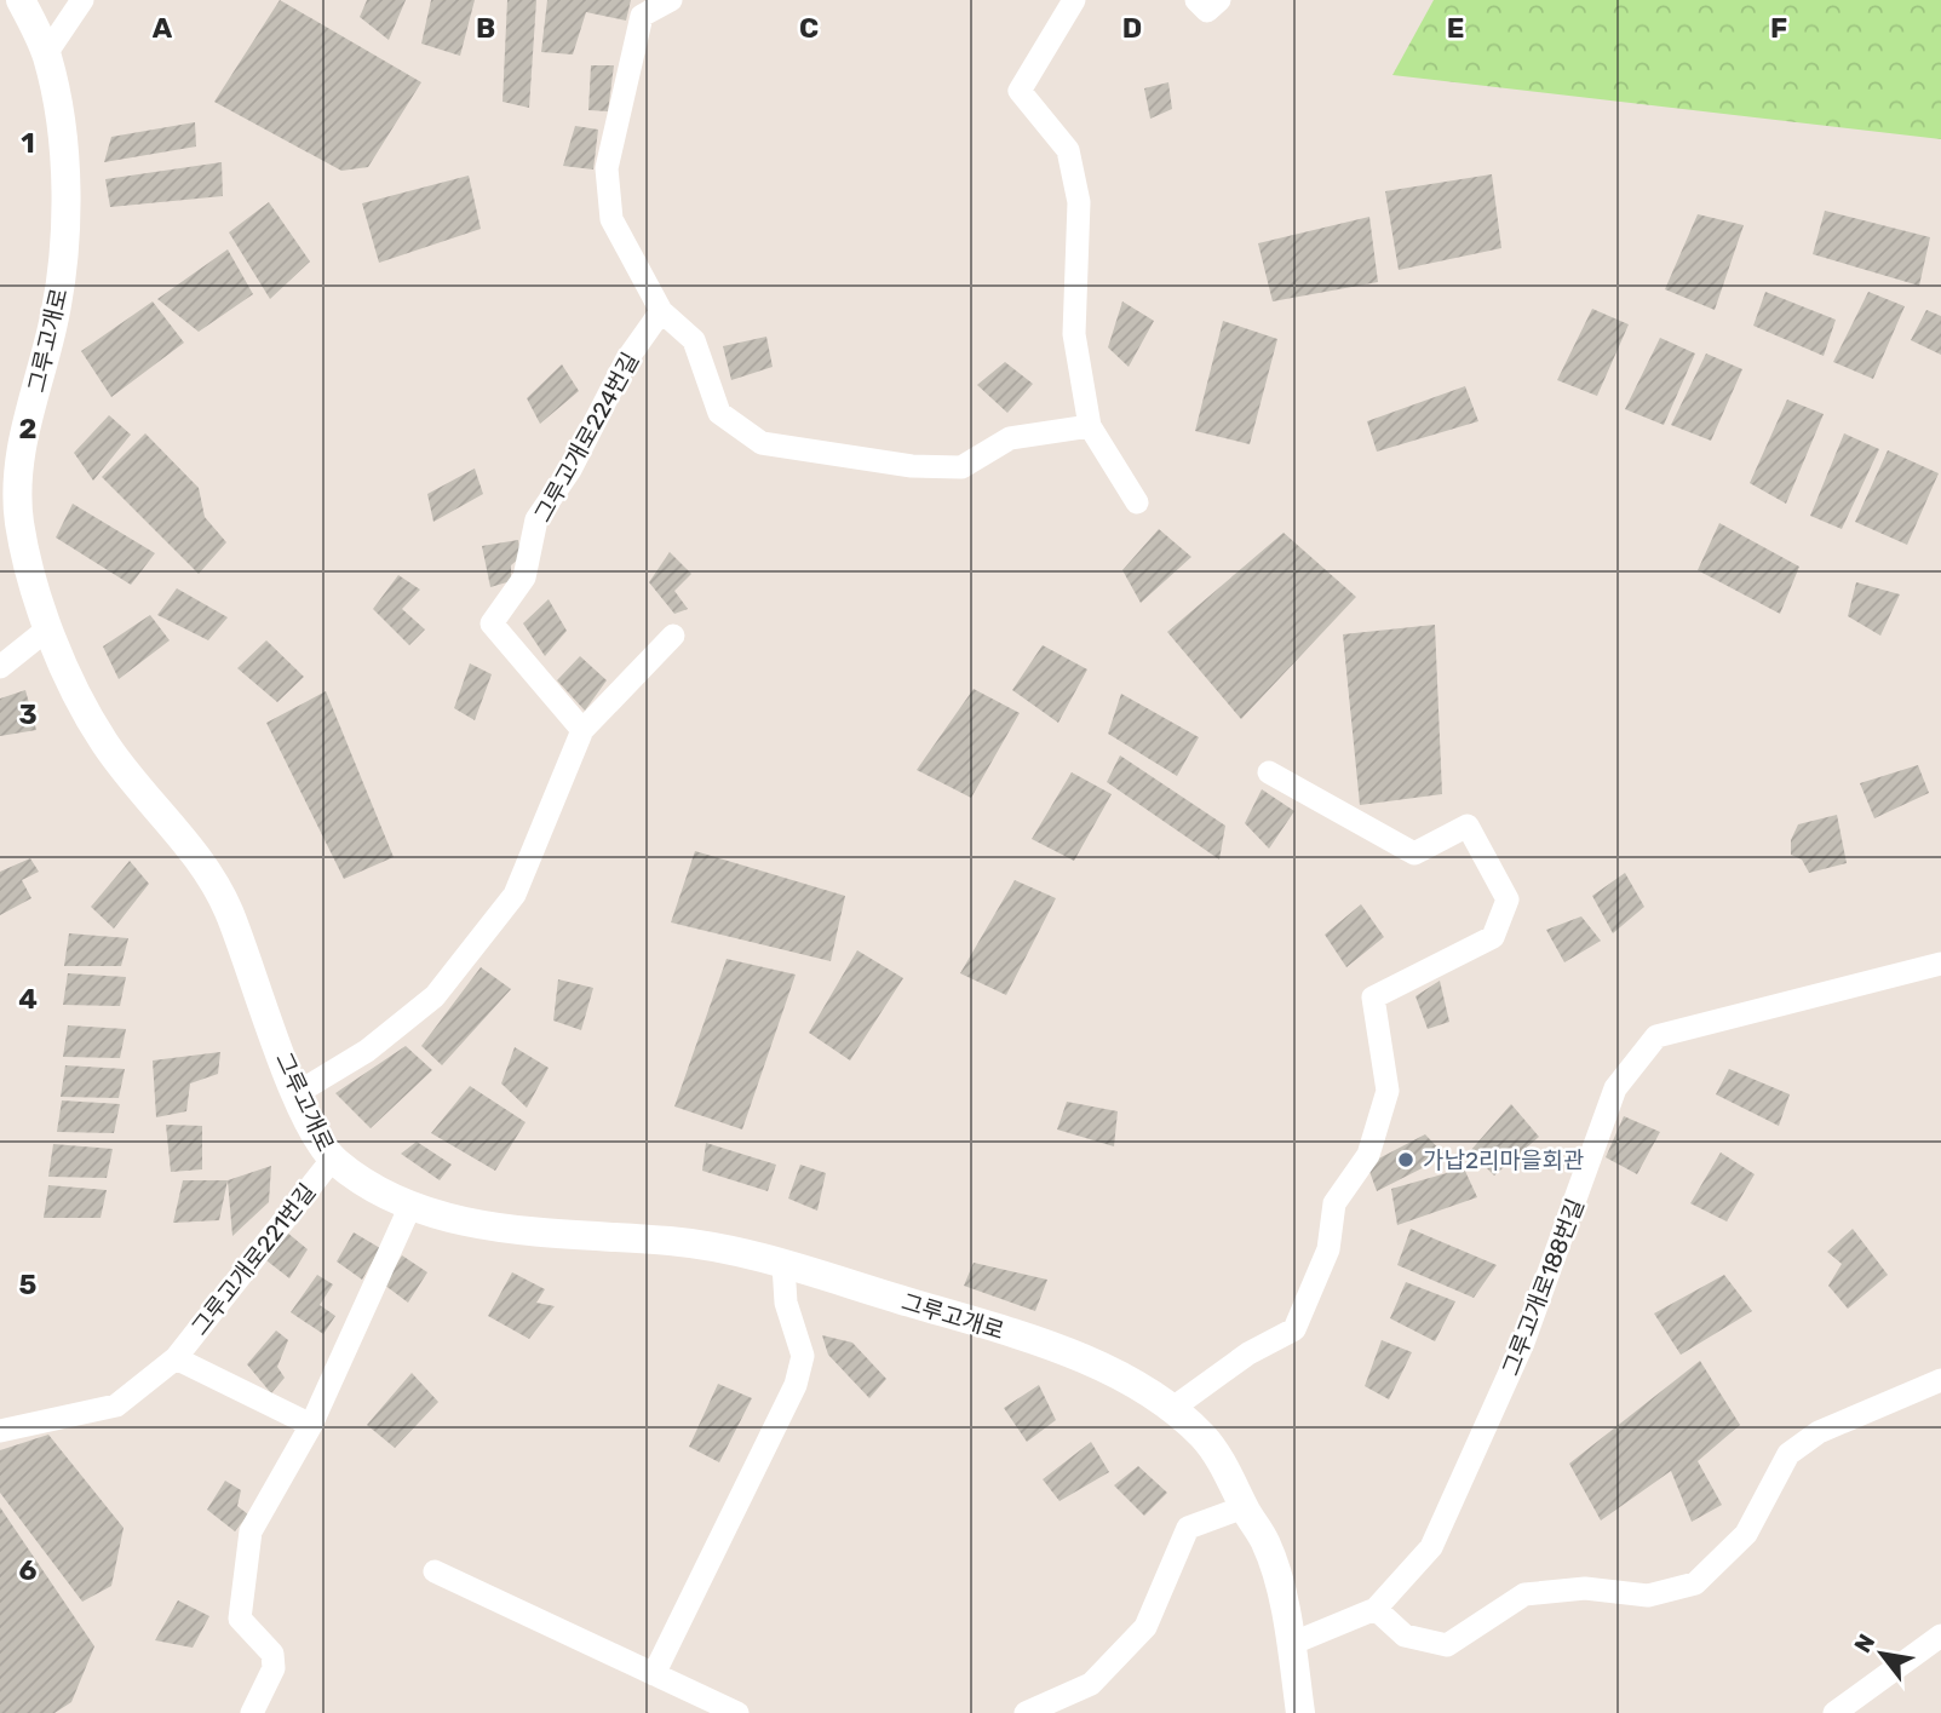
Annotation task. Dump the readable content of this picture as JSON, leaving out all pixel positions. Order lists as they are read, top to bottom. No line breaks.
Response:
{"streets":{"street":["그루고개로","그루고개로224번길","그루고개로221번길","그루고개로188번길"]},"crossings":[["그루고개로","그루고개로221번길"],["그루고개로","그루고개로188번길"]],"places":["가납2리마을회관"],"north":"top left","grid":{"columns":["A","B","C","D","E","F"],"rows":["1","2","3","4","5","6"]}}
